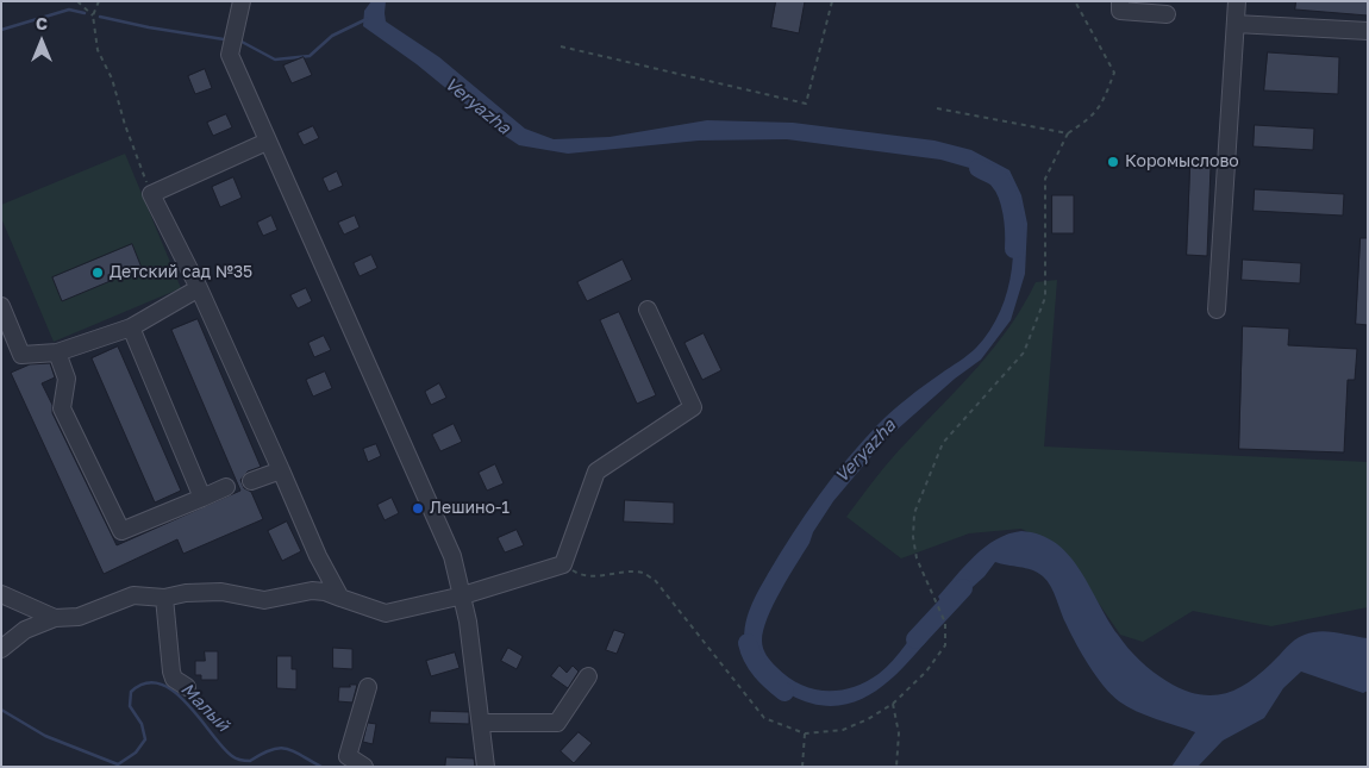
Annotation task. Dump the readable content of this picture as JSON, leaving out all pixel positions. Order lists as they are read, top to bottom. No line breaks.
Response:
{"water":["Veryazha","Малый"],"places":["Коромыслово","Детский сад №35","Лешино-1"],"north":"top"}
